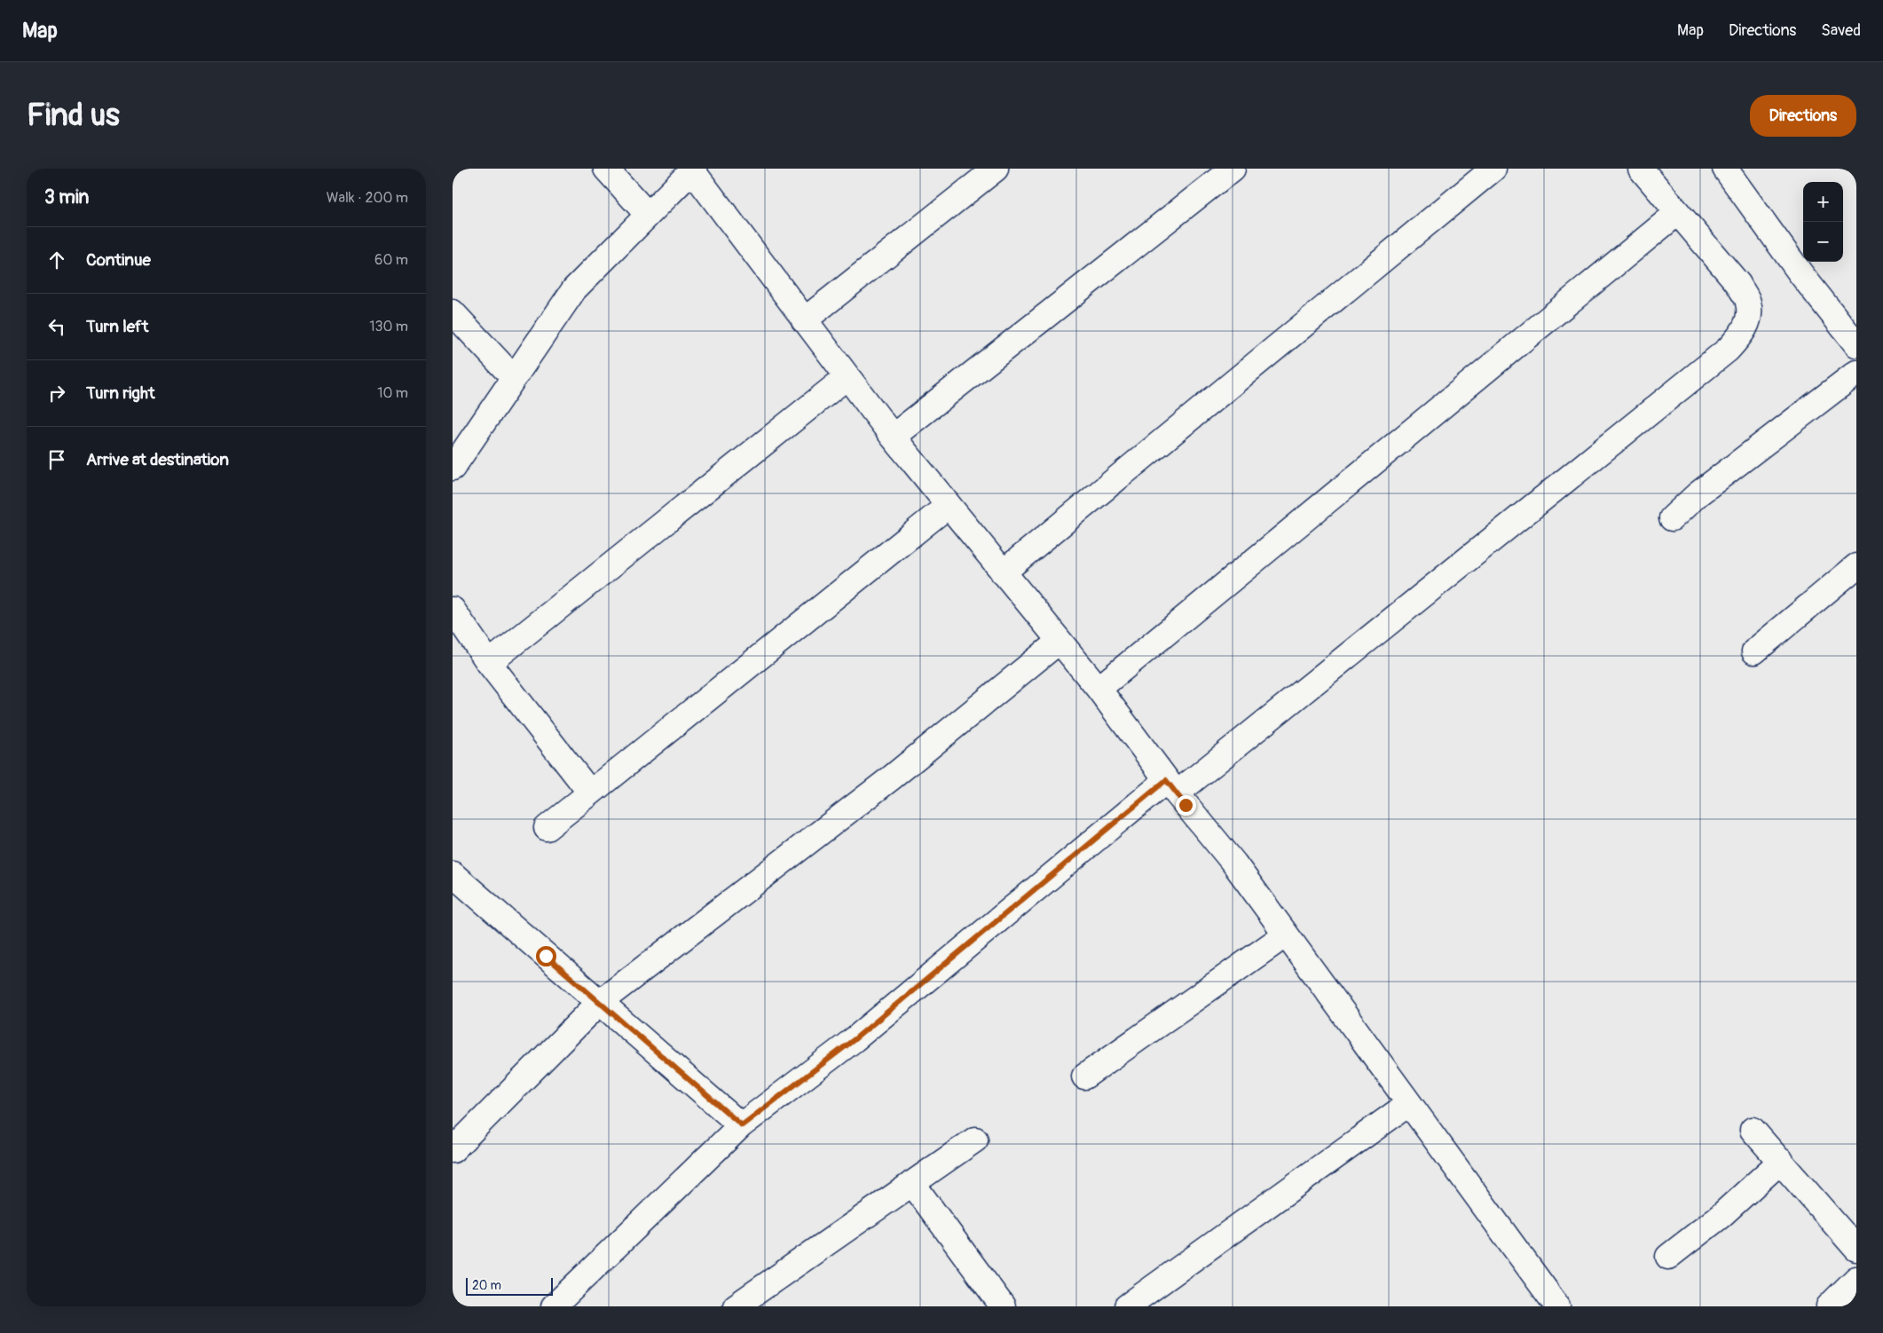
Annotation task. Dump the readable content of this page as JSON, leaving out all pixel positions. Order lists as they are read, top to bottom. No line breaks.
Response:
{"scale_bar":"20 m","page":{"header":"Map","nav":["Map","Directions","Saved"],"buttons":"Directions","title":"Find us","heading":["3 min","Walk · 200 m"],"map_buttons":["+","−"],"list":[["Continue","60 m"],["Turn left","130 m"],["Turn right","10 m"],"Arrive at destination"],"scale":"20 m"}}
